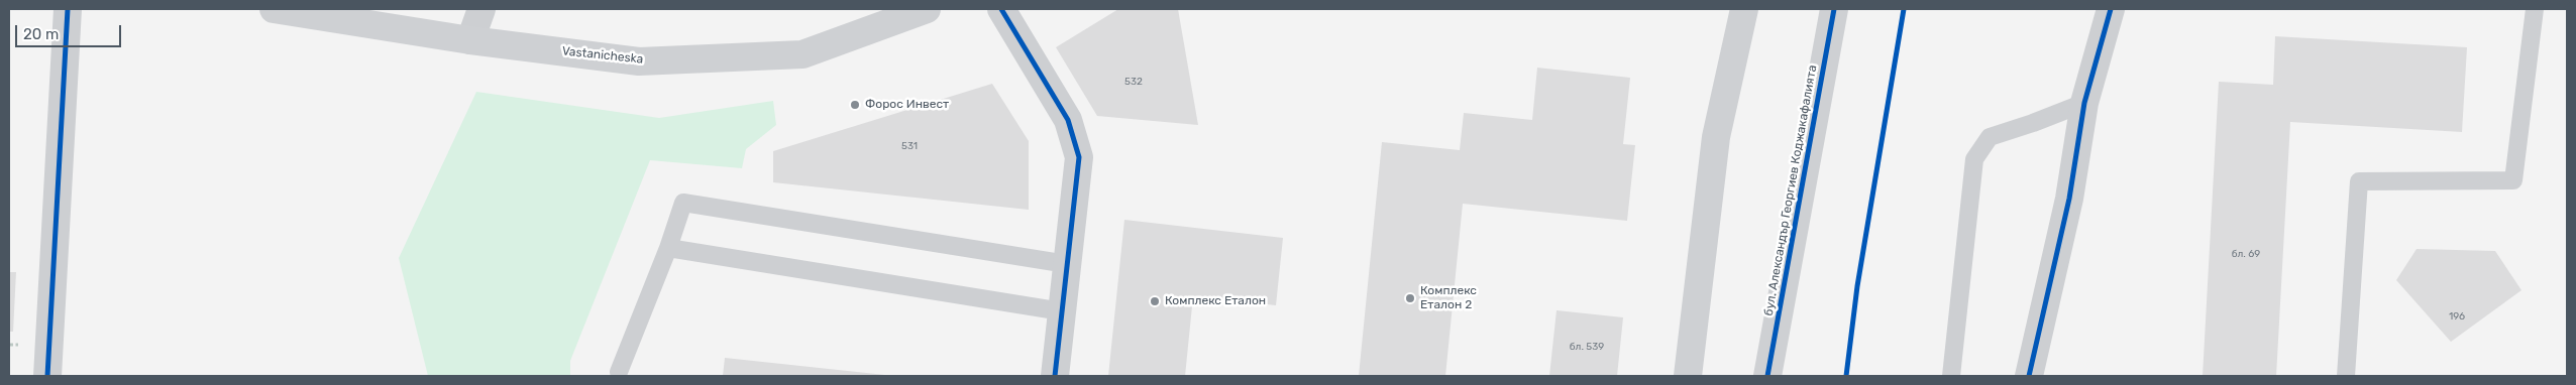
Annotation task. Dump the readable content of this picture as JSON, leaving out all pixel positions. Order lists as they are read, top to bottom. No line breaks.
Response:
{"streets":{"street":["Vastanicheska","бул. Александър Георгиев Коджакафалията"]},"places":["Форос Инвест","Комплекс Еталон 2","Комплекс Еталон"],"house_numbers":["532","531","бл. 69","196","бл. 539"],"scale_bar":"20 m"}
